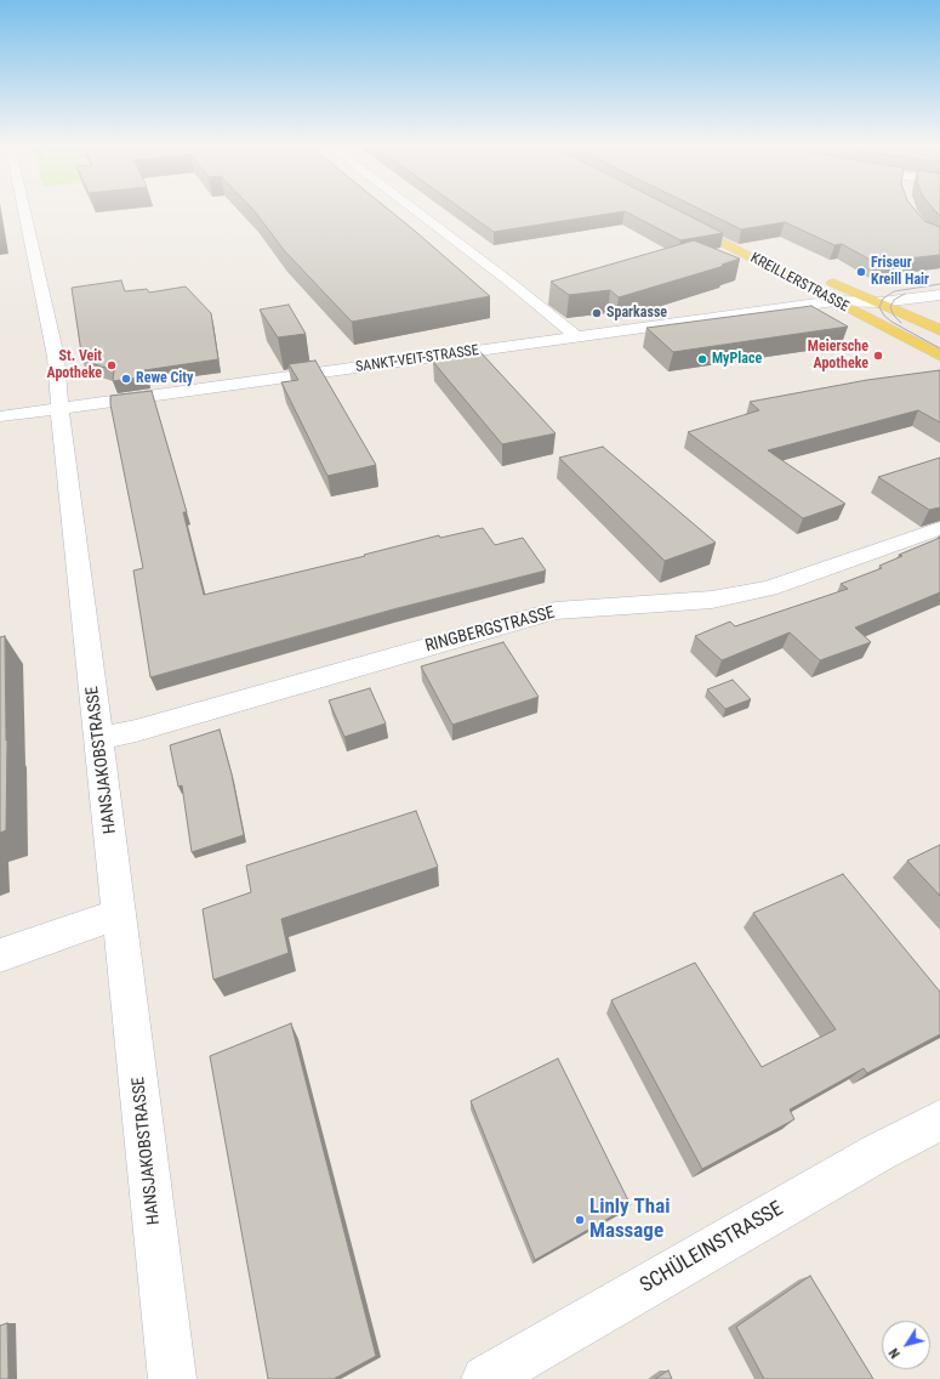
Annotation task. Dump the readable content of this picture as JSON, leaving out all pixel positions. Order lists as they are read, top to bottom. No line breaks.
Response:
{"streets":{"main road":["KREILLERSTRASSE"],"street":["SANKT-VEIT-STRASSE","RINGBERGSTRASSE","HANSJAKOBSTRASSE","SCHÜLEINSTRASSE"]},"crossings":[["KREILLERSTRASSE","SANKT-VEIT-STRASSE"],["SANKT-VEIT-STRASSE","HANSJAKOBSTRASSE"],["RINGBERGSTRASSE","HANSJAKOBSTRASSE"]],"places":["Friseur Kreill Hair","Sparkasse","Meiersche Apotheke","MyPlace","St. Veit Apotheke","Rewe City","Linly Thai Massage"],"north":"bottom left"}
